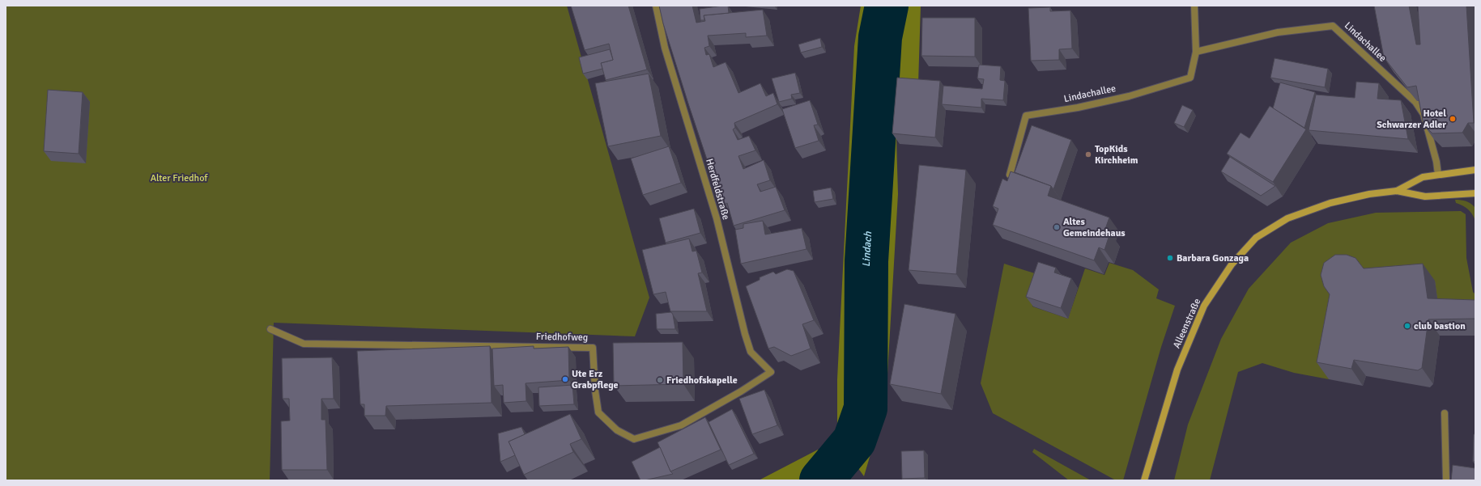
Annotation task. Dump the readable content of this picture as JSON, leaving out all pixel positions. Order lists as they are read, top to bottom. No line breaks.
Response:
{"streets":{"street":["Lindachallee","Herdfeldstraße","Alleenstraße","Friedhofweg"]},"crossings":[["Lindachallee","Alleenstraße"],["Herdfeldstraße","Friedhofweg"]],"water":["Lindach"],"parks":["Alter Friedhof"],"places":["Hotel Schwarzer Adler","TopKids Kirchheim","Altes Gemeindehaus","Barbara Gonzaga","club bastion","Ute Erz Grabpflege","Friedhofskapelle"]}
